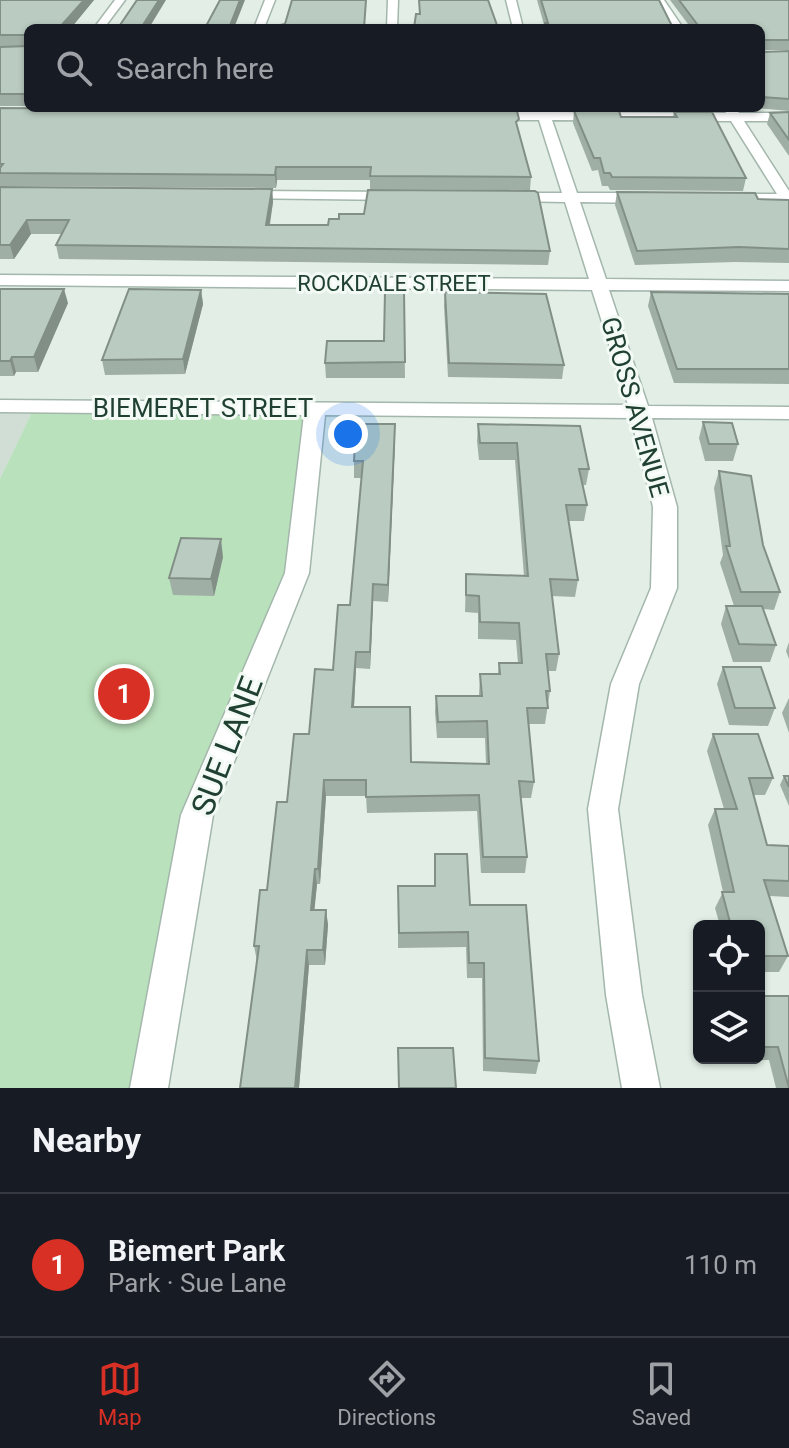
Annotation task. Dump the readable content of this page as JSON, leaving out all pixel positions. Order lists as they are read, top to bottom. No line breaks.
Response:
{"streets":{"street":["ROCKDALE STREET","GROSS AVENUE","BIEMERET STREET","SUE LANE"]},"crossings":[["ROCKDALE STREET","GROSS AVENUE"],["GROSS AVENUE","BIEMERET STREET"],["BIEMERET STREET","SUE LANE"]],"page":{"search":"Search here","pins":"1","heading":"Nearby","list":[{"mark":"1","name":"Biemert Park","note":"Park · Sue Lane","value":"110 m"}],"nav":["Map","Directions","Saved"]}}
